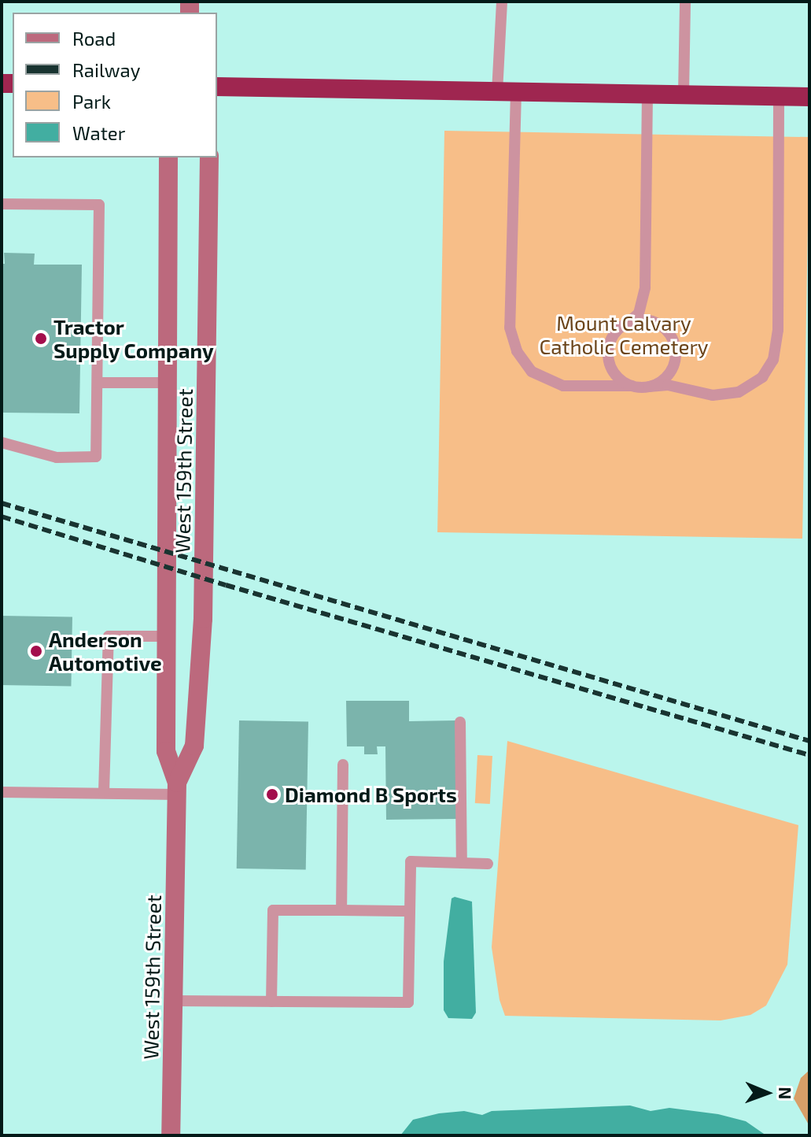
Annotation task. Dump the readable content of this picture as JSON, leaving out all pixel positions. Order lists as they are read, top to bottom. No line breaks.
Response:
{"streets":{"main road":["West 159th Street"]},"parks":["Mount Calvary Catholic Cemetery"],"places":["Tractor Supply Company","Anderson Automotive","Diamond B Sports"],"legend":["Road","Railway","Park","Water"],"north":"right"}
